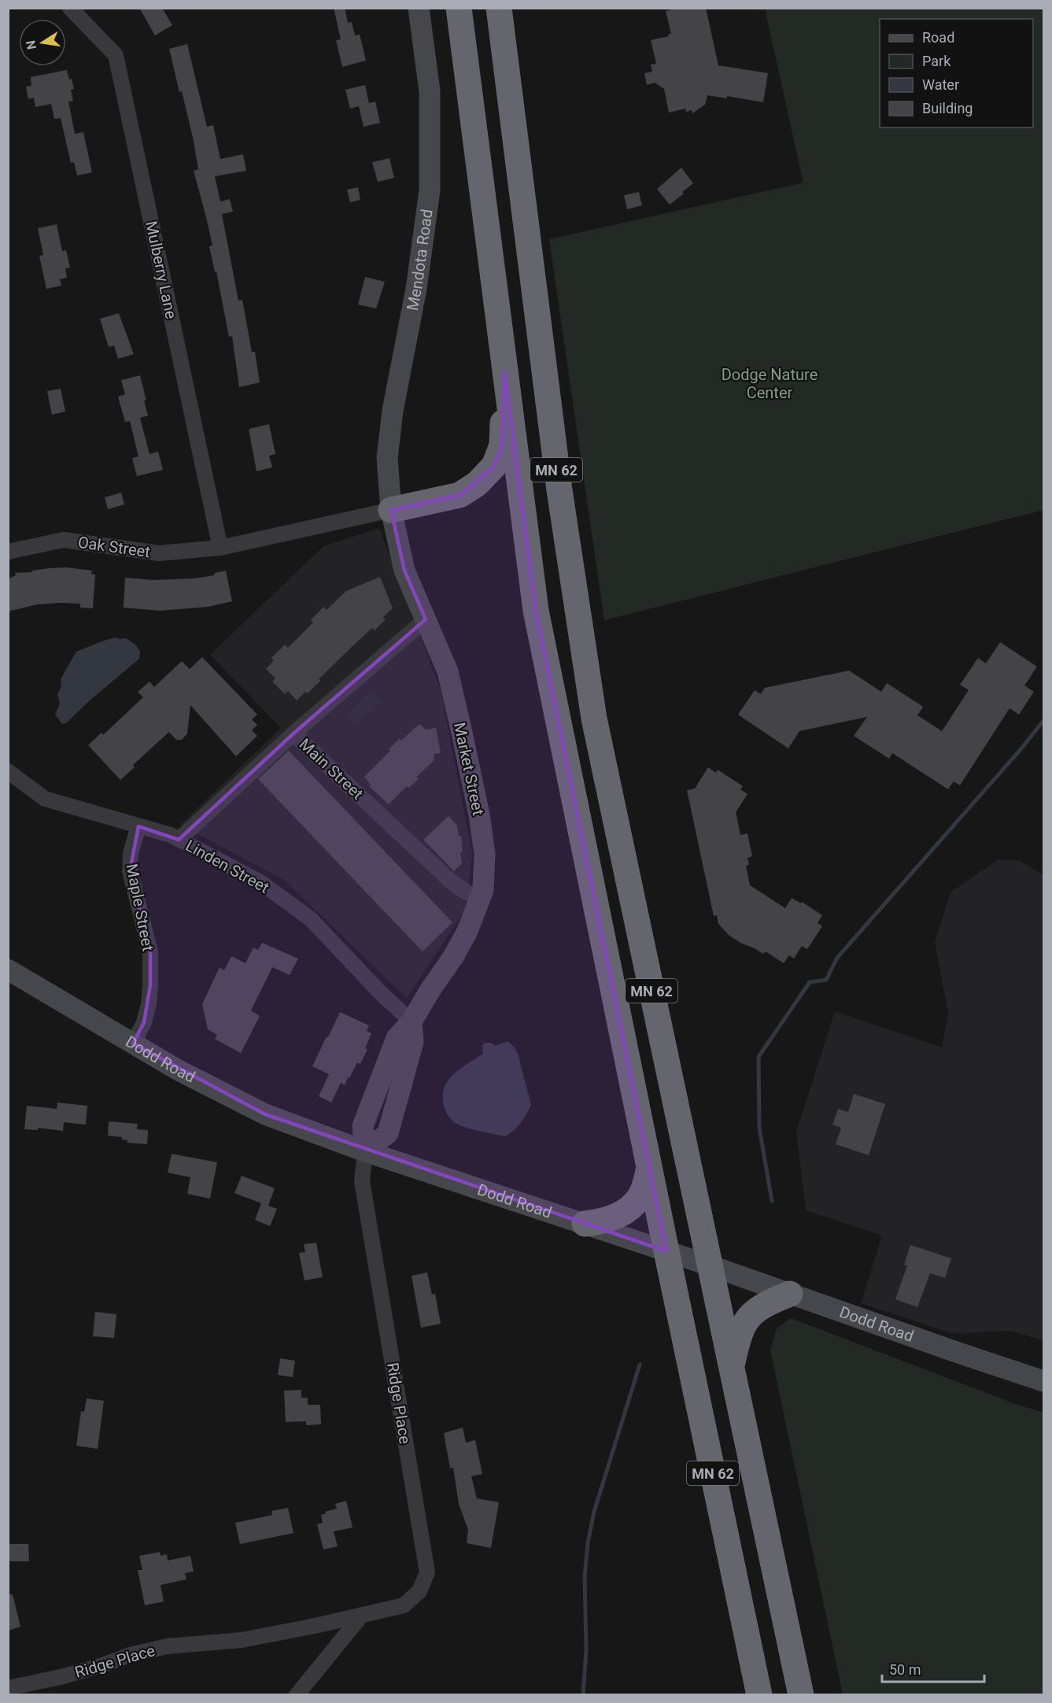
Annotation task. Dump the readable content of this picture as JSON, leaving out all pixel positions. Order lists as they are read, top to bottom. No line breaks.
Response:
{"streets":{"highway":["MN 62"],"street":["Mendota Road","Mulberry Lane","Oak Street","Main Street","Market Street","Linden Street","Maple Street","Dodd Road","Ridge Place"]},"crossings":[["Mendota Road","Oak Street"],["Mendota Road","Market Street"],["Mulberry Lane","Oak Street"],["MN 62","Dodd Road"],["Oak Street","Market Street"],["Main Street","Market Street"],["Market Street","Linden Street"],["Market Street","Dodd Road"],["Market Street","Ridge Place"],["Linden Street","Maple Street"],["Maple Street","Dodd Road"],["Dodd Road","Ridge Place"]],"parks":["Dodge Nature Center"],"legend":["Road","Park","Water","Building"],"scale_bar":"50 m","north":"left"}
